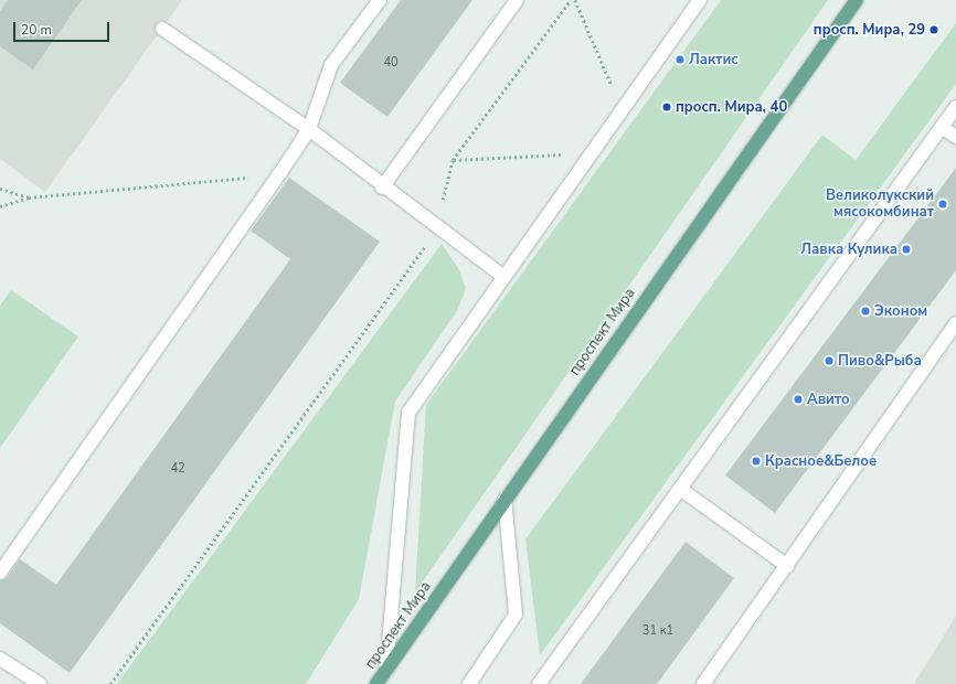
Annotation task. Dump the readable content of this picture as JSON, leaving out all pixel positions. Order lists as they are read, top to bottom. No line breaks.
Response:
{"streets":{"main road":["проспект Мира"]},"places":["просп. Мира, 29","Лактис","просп. Мира, 40","Великолукский мясокомбинат","Лавка Кулика","Эконом","Пиво&Рыба","Авито","Красное&Белое"],"house_numbers":["40","42","31 к1"],"scale_bar":"20 m"}
